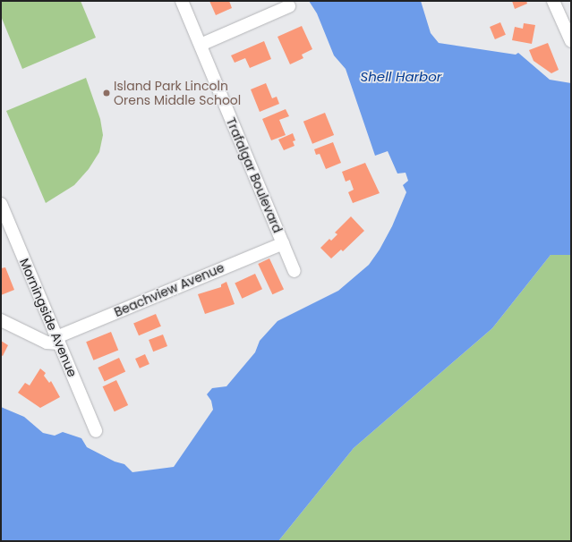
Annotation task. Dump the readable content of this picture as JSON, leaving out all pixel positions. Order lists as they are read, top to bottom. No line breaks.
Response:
{"streets":{"street":["Trafalgar Boulevard","Beachview Avenue","Morningside Avenue"]},"crossings":[["Trafalgar Boulevard","Beachview Avenue"],["Beachview Avenue","Morningside Avenue"]],"water":["Shell Harbor"],"places":["Island Park Lincoln Orens Middle School"]}
